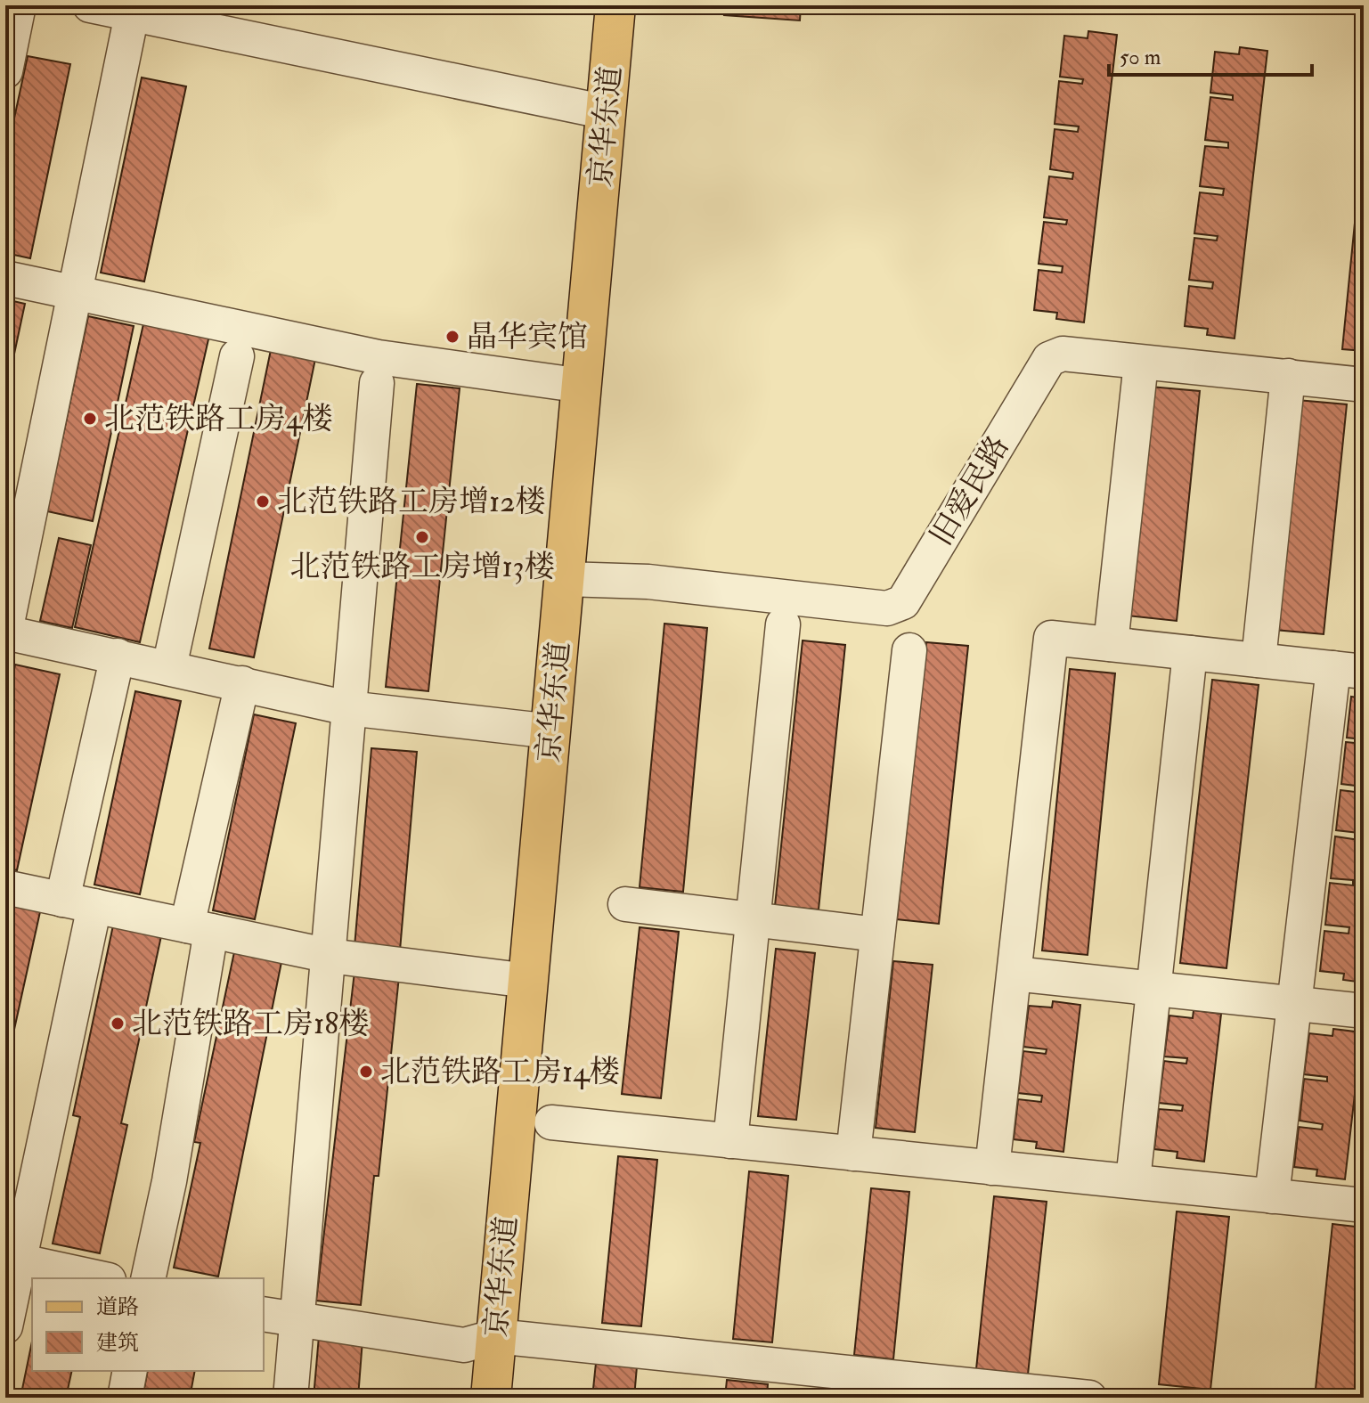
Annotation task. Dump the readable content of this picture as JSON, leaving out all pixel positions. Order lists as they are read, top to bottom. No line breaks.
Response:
{"streets":{"main road":["京华东道"],"street":["旧爱民路"]},"crossings":[["京华东道","旧爱民路"]],"places":["晶华宾馆","北范铁路工房4楼","北范铁路工房增12楼","北范铁路工房增13楼","北范铁路工房18楼","北范铁路工房14楼"],"legend":["道路","建筑"],"scale_bar":"50 m"}
